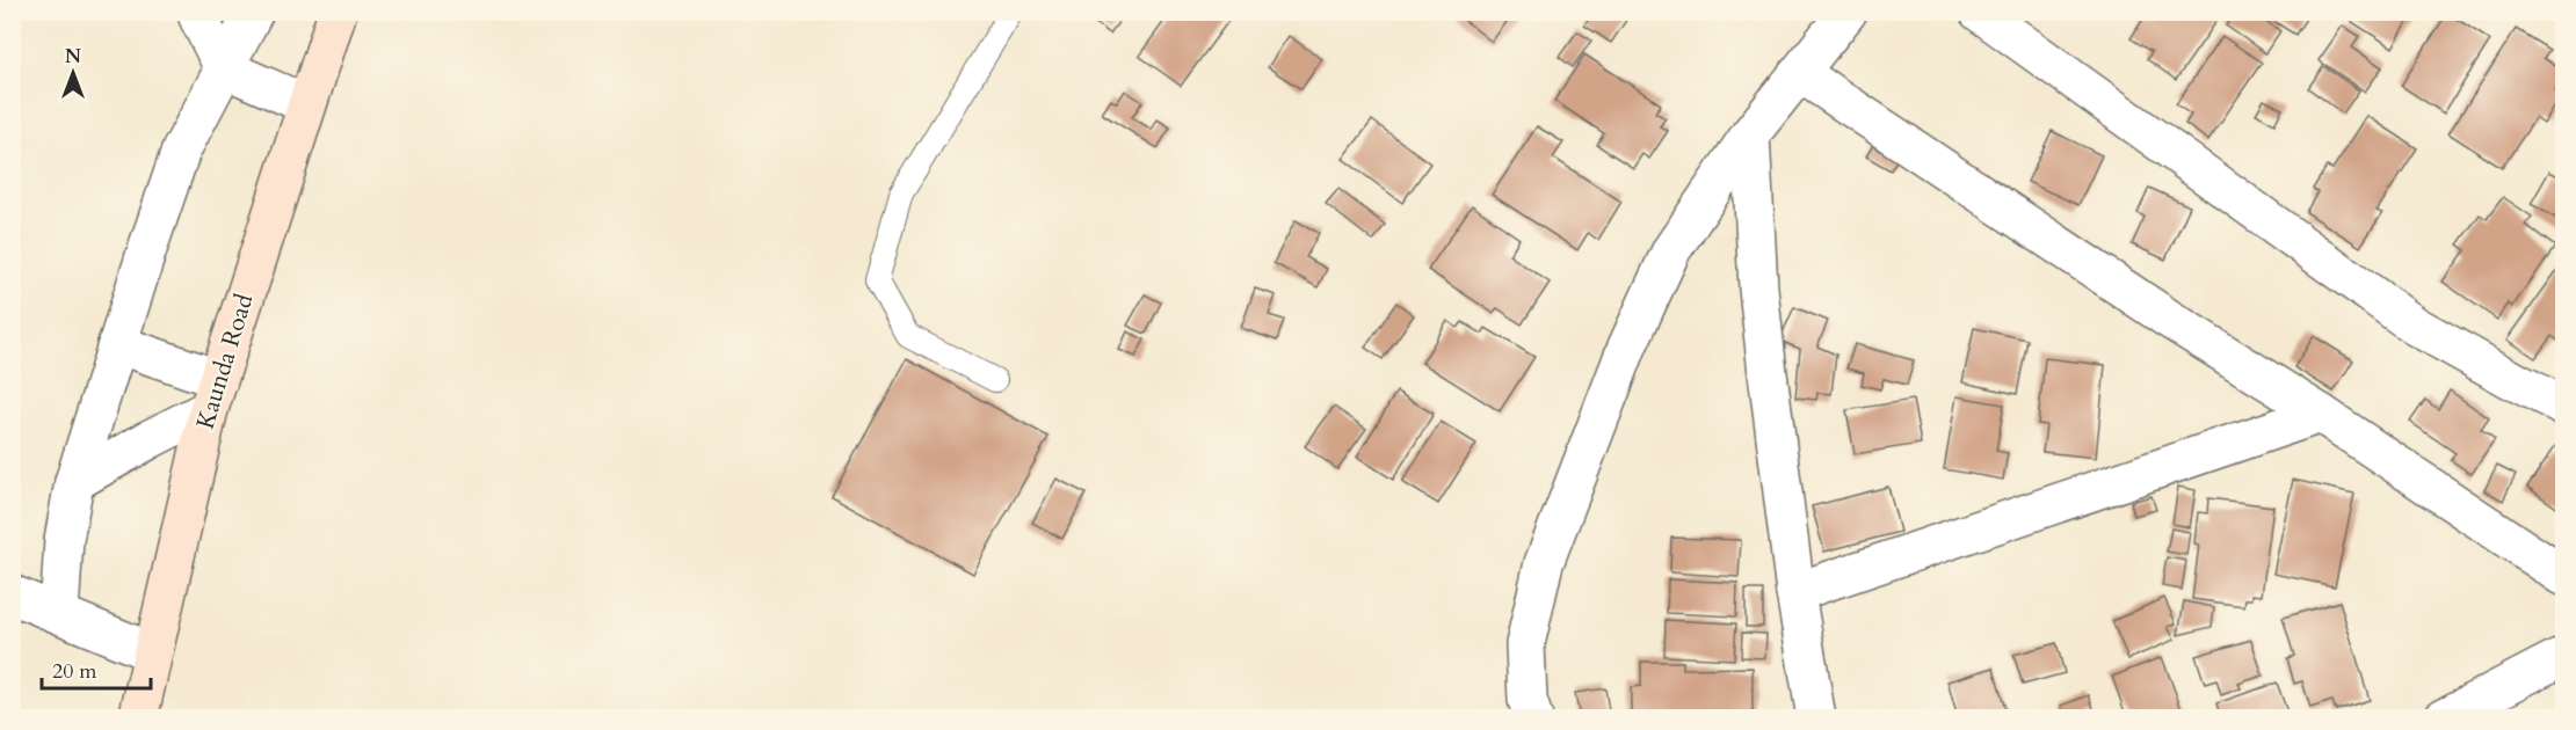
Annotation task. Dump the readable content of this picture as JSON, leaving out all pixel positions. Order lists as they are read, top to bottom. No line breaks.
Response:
{"streets":{"main road":["Kaunda Road"]},"scale_bar":"20 m","north":"top"}
